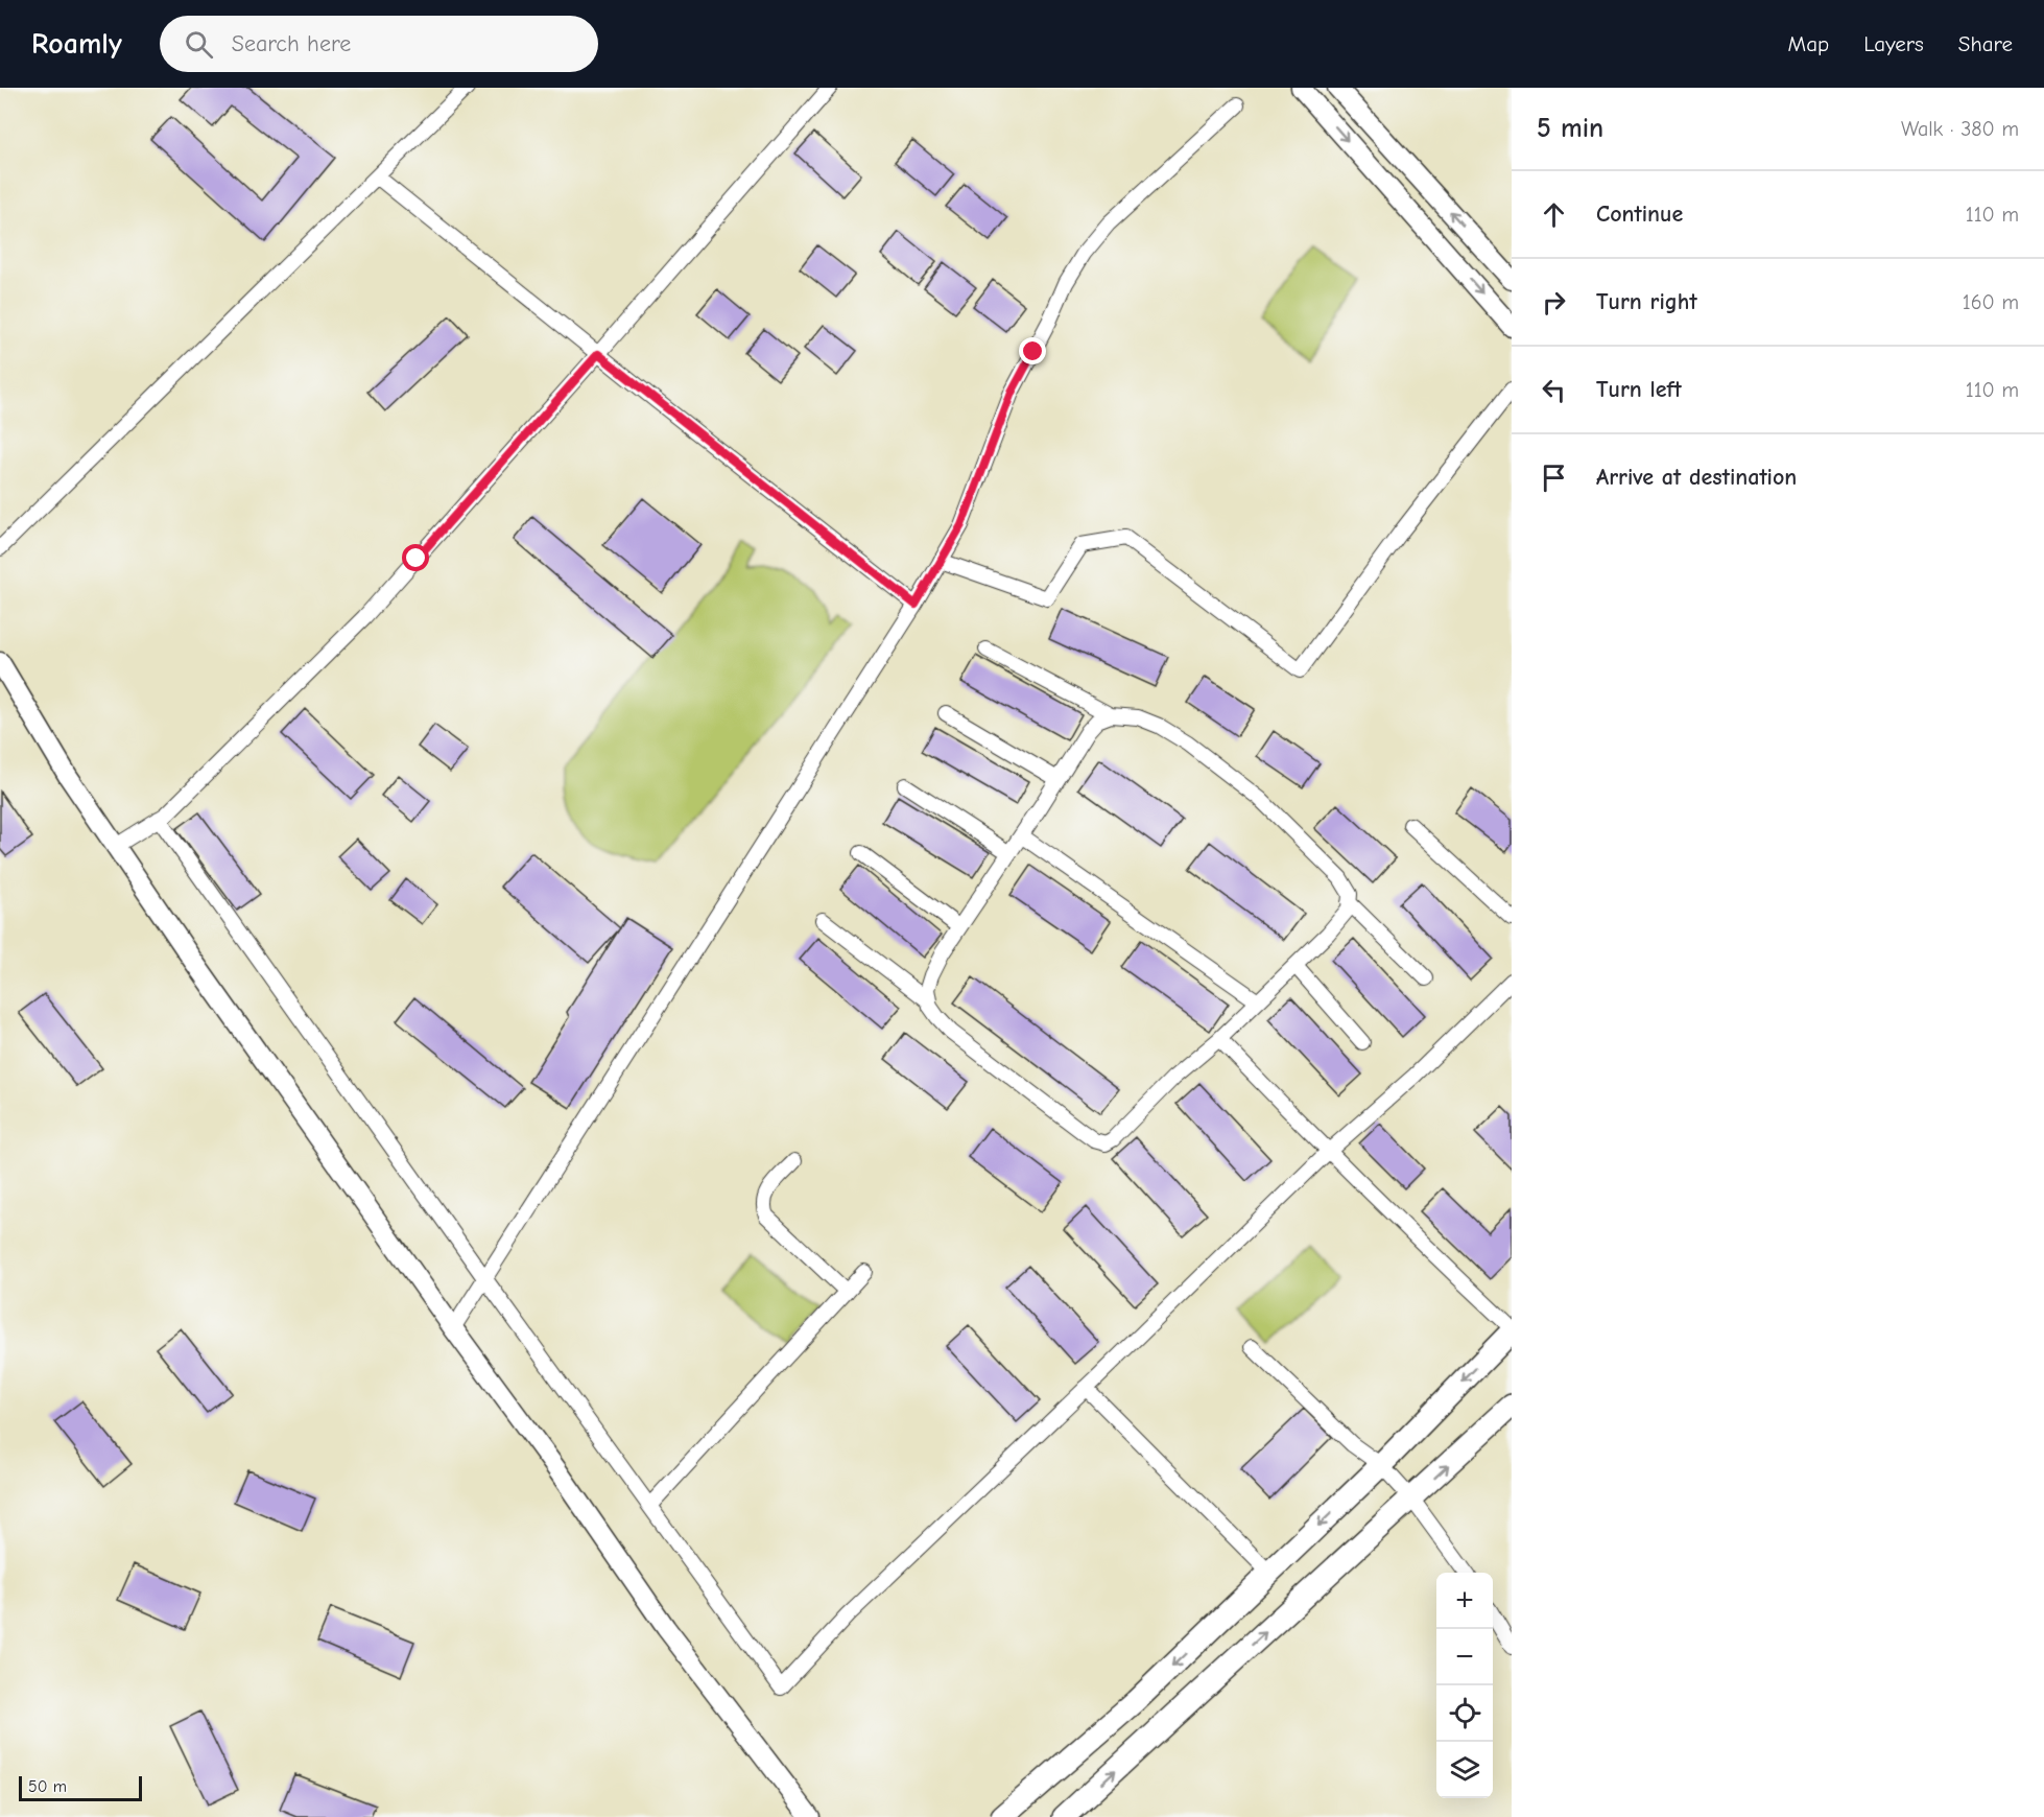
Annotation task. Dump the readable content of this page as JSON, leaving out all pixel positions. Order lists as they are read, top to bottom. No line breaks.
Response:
{"scale_bar":"50 m","page":{"header":"Roamly","search":"Search here","nav":["Map","Layers","Share"],"heading":["5 min","Walk · 380 m"],"list":[["Continue","110 m"],["Turn right","160 m"],["Turn left","110 m"],"Arrive at destination"],"map_buttons":["+","−"],"scale":"50 m"}}
